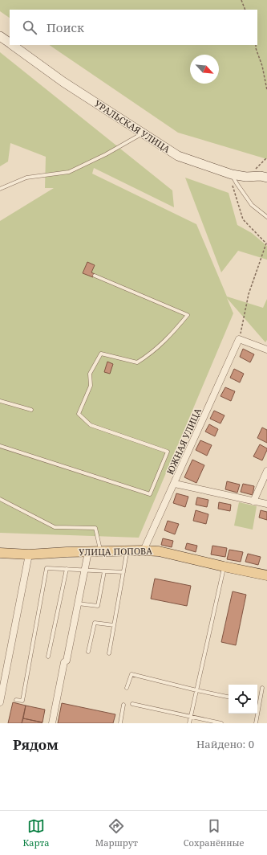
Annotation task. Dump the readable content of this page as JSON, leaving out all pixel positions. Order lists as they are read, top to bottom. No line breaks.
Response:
{"streets":{"main road":["УЛИЦА ПОПОВА"],"street":["УРАЛЬСКАЯ УЛИЦА","ЮЖНАЯ УЛИЦА"]},"crossings":[["ЮЖНАЯ УЛИЦА","УЛИЦА ПОПОВА"]],"north":"bottom right","page":{"search":"Поиск","heading":["Рядом","Найдено: 0"],"nav":["Карта","Маршрут","Сохранённые"]}}
